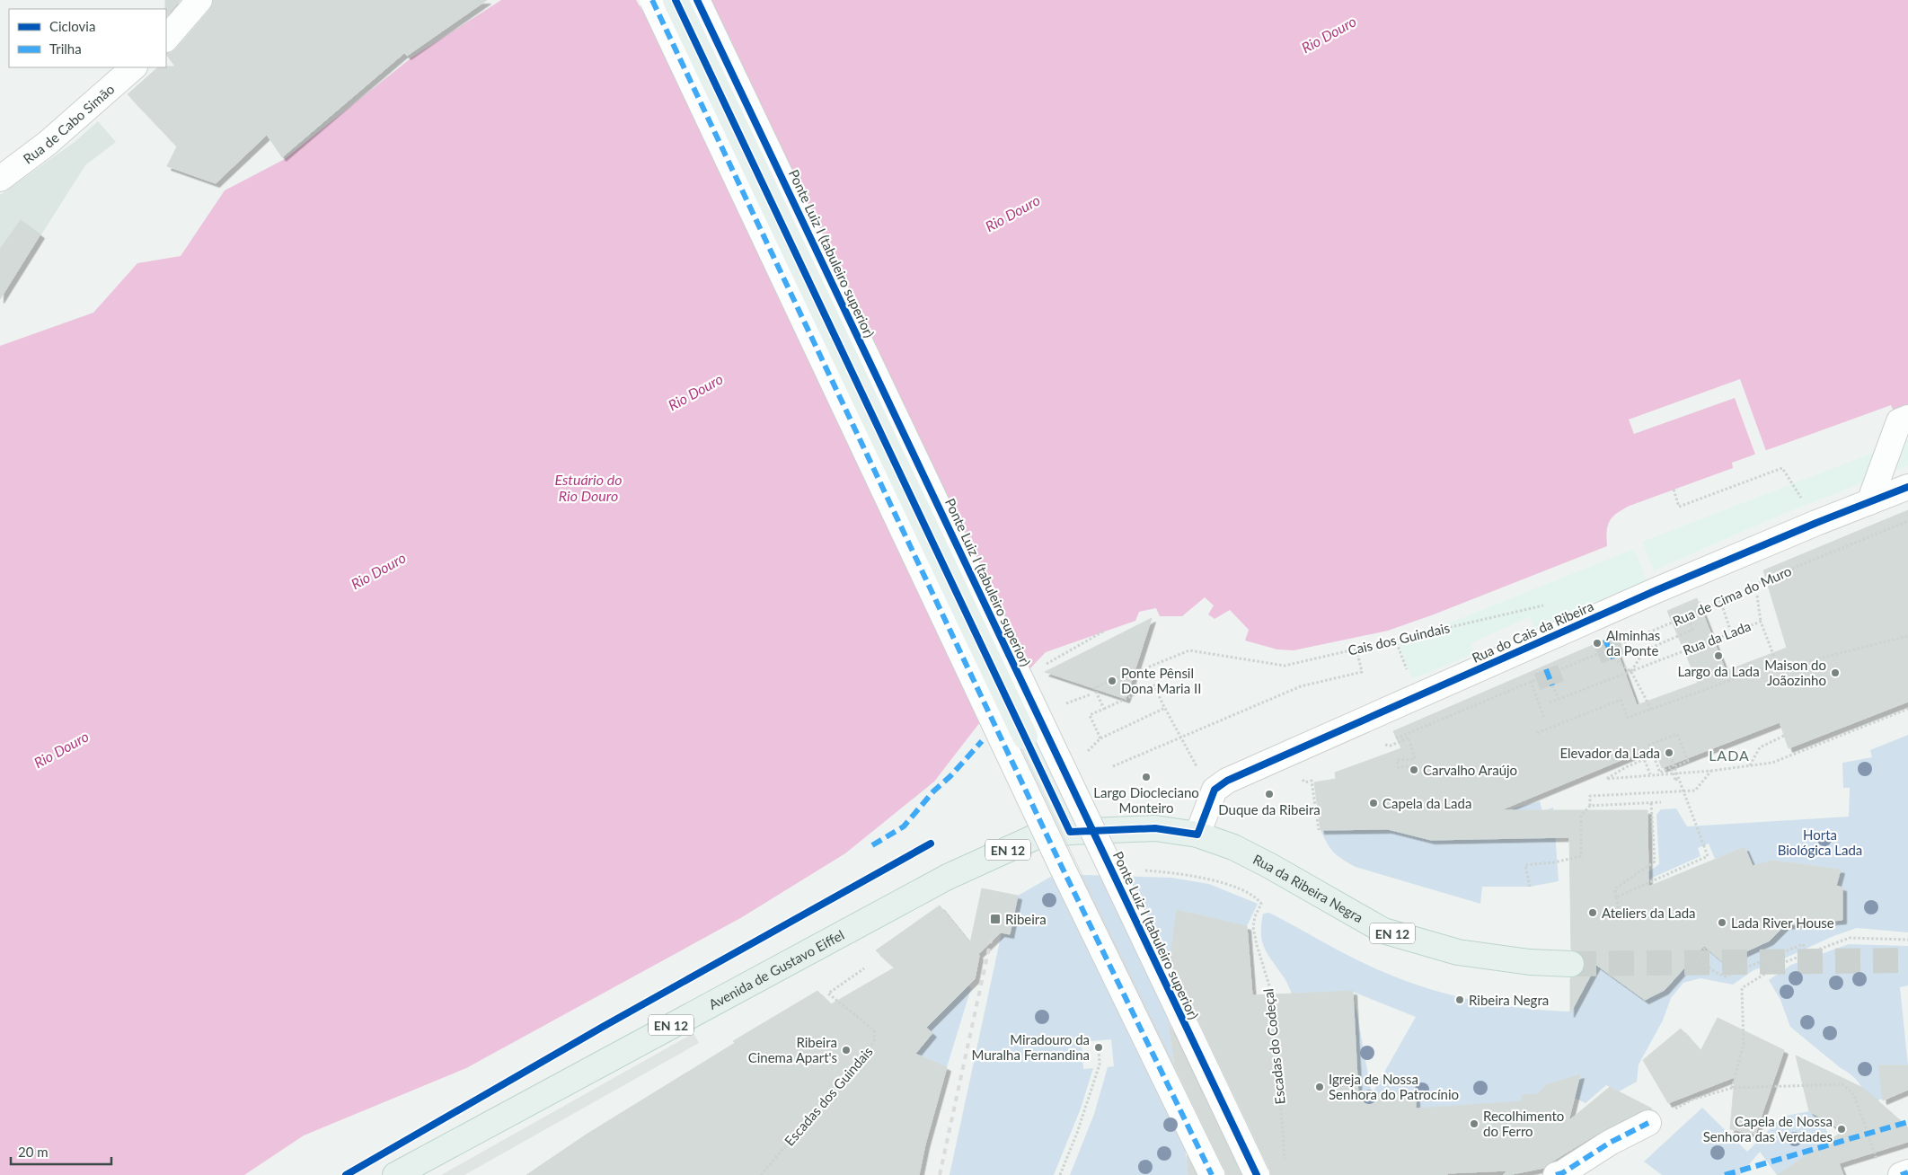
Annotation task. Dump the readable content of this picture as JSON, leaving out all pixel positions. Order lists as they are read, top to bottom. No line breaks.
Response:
{"streets":{"main road":["EN 12","Rua da Ribeira Negra","Avenida de Gustavo Eiffel"],"street":["Rua de Cabo Simão","Ponte Luiz I (tabuleiro superior)","Rua do Cais da Ribeira"],"path":["Rua de Cima do Muro","Rua da Lada","Cais dos Guindais","Escadas do Codeçal","Escadas dos Guindais"]},"crossings":[["Rua do Cais da Ribeira","Rua da Ribeira Negra"],["Rua da Ribeira Negra","Avenida de Gustavo Eiffel"]],"districts":["LADA"],"water":["Rio Douro","Estuário do Rio Douro"],"parks":["Horta Biológica Lada"],"places":{"other":["Alminhas da Ponte","Largo da Lada","Maison do Joãozinho","Ponte Pênsil Dona Maria II","Elevador da Lada","Carvalho Araújo","Largo Diocleciano Monteiro","Duque da Ribeira","Capela da Lada","Ateliers da Lada","Lada River House","Ribeira Negra","Miradouro da Muralha Fernandina","Ribeira Cinema Apart's","Igreja de Nossa Senhora do Patrocínio","Recolhimento do Ferro","Capela de Nossa Senhora das Verdades"],"transit":["Ribeira"]},"legend":["Ciclovia","Trilha"],"scale_bar":"20 m"}
